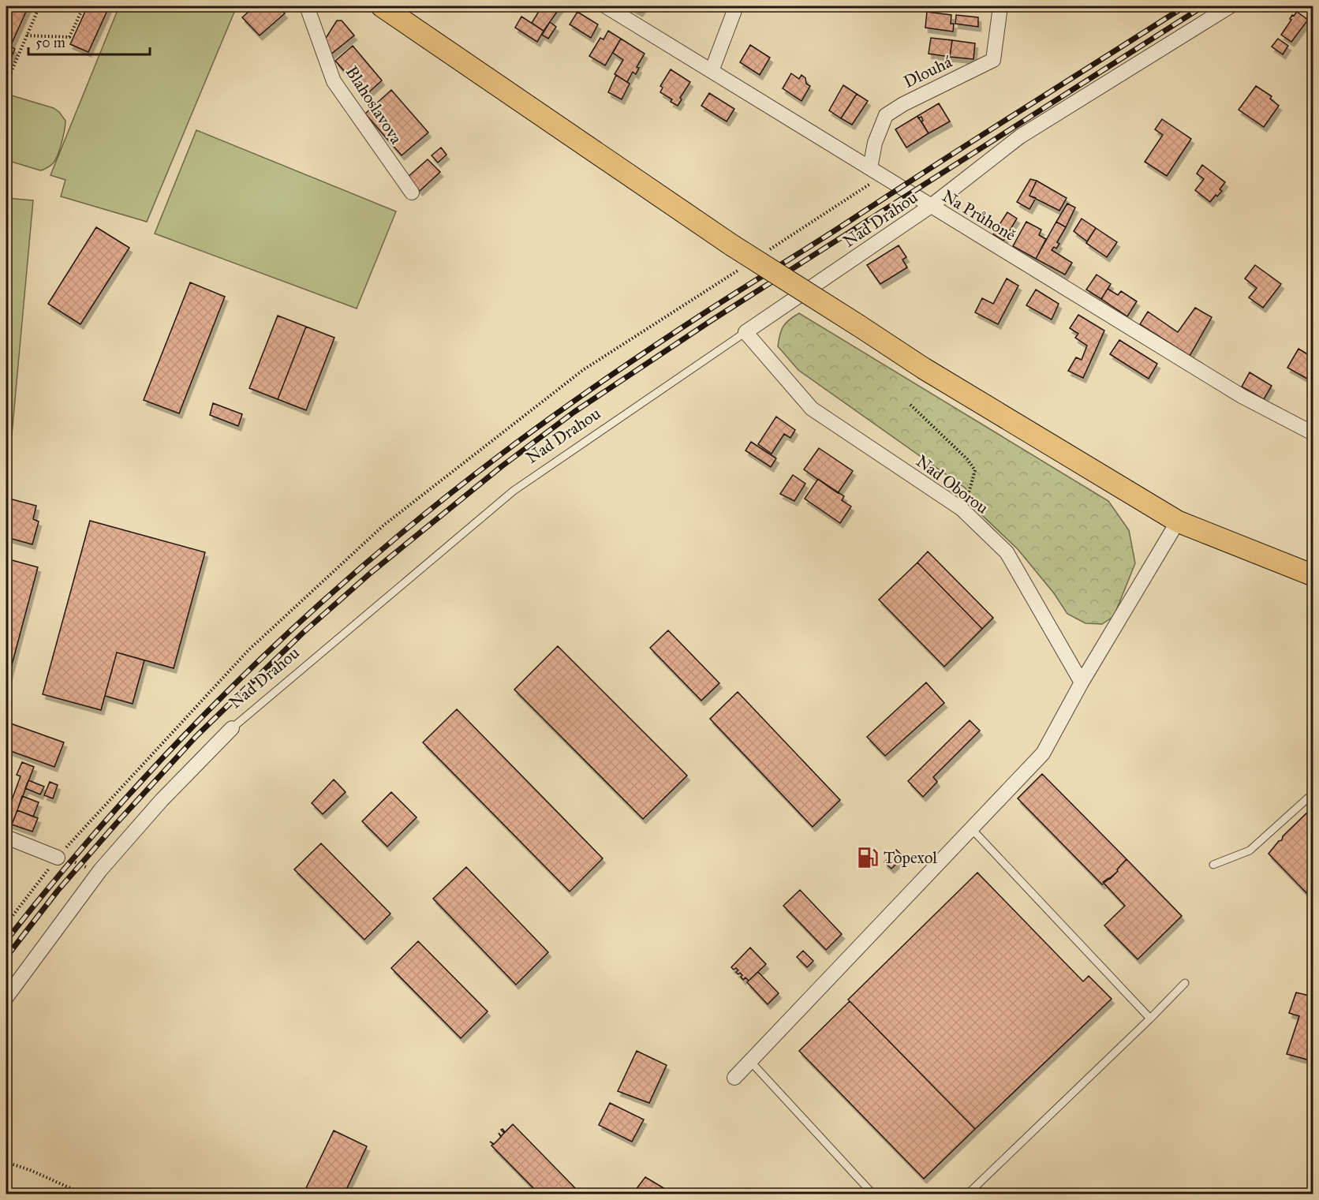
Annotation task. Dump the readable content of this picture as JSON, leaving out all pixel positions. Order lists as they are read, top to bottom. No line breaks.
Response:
{"streets":{"street":["Dlouhá","Blahoslavova","Na Průhoně","Nad Drahou","Nad Oborou"]},"crossings":[["Dlouhá","Na Průhoně"],["Na Průhoně","Nad Drahou"],["Nad Drahou","Nad Oborou"]],"places":{"fuel station":["Topexol"]},"scale_bar":"50 m"}
